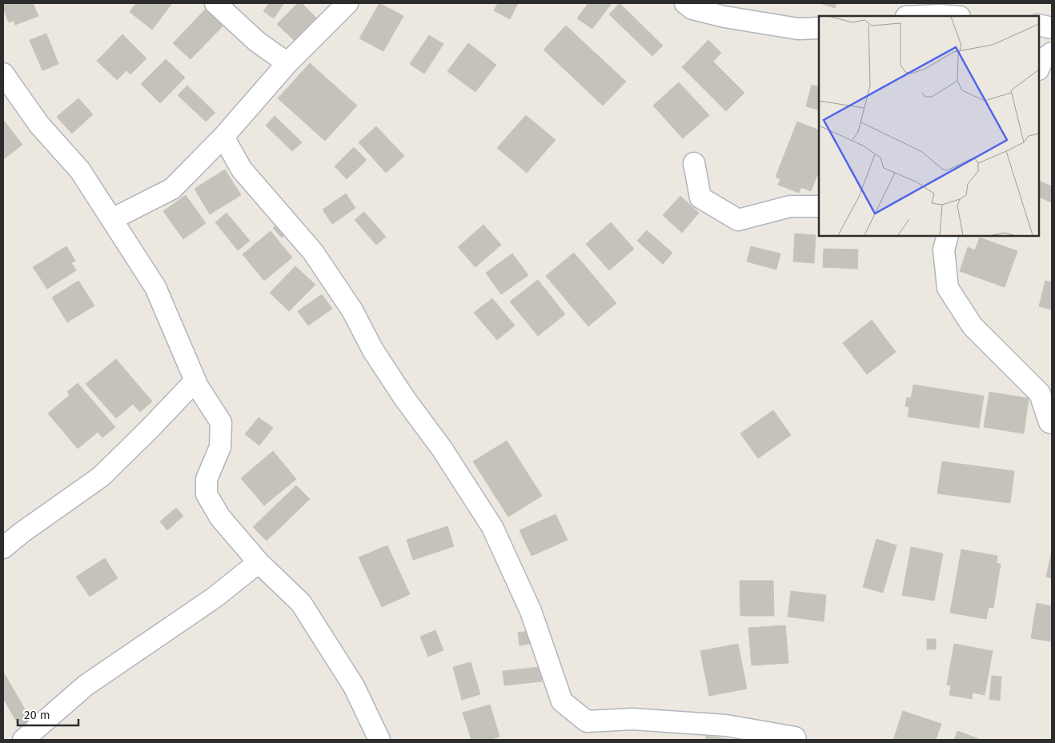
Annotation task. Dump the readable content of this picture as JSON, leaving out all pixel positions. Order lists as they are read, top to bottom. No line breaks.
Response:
{"scale_bar":"20 m"}
